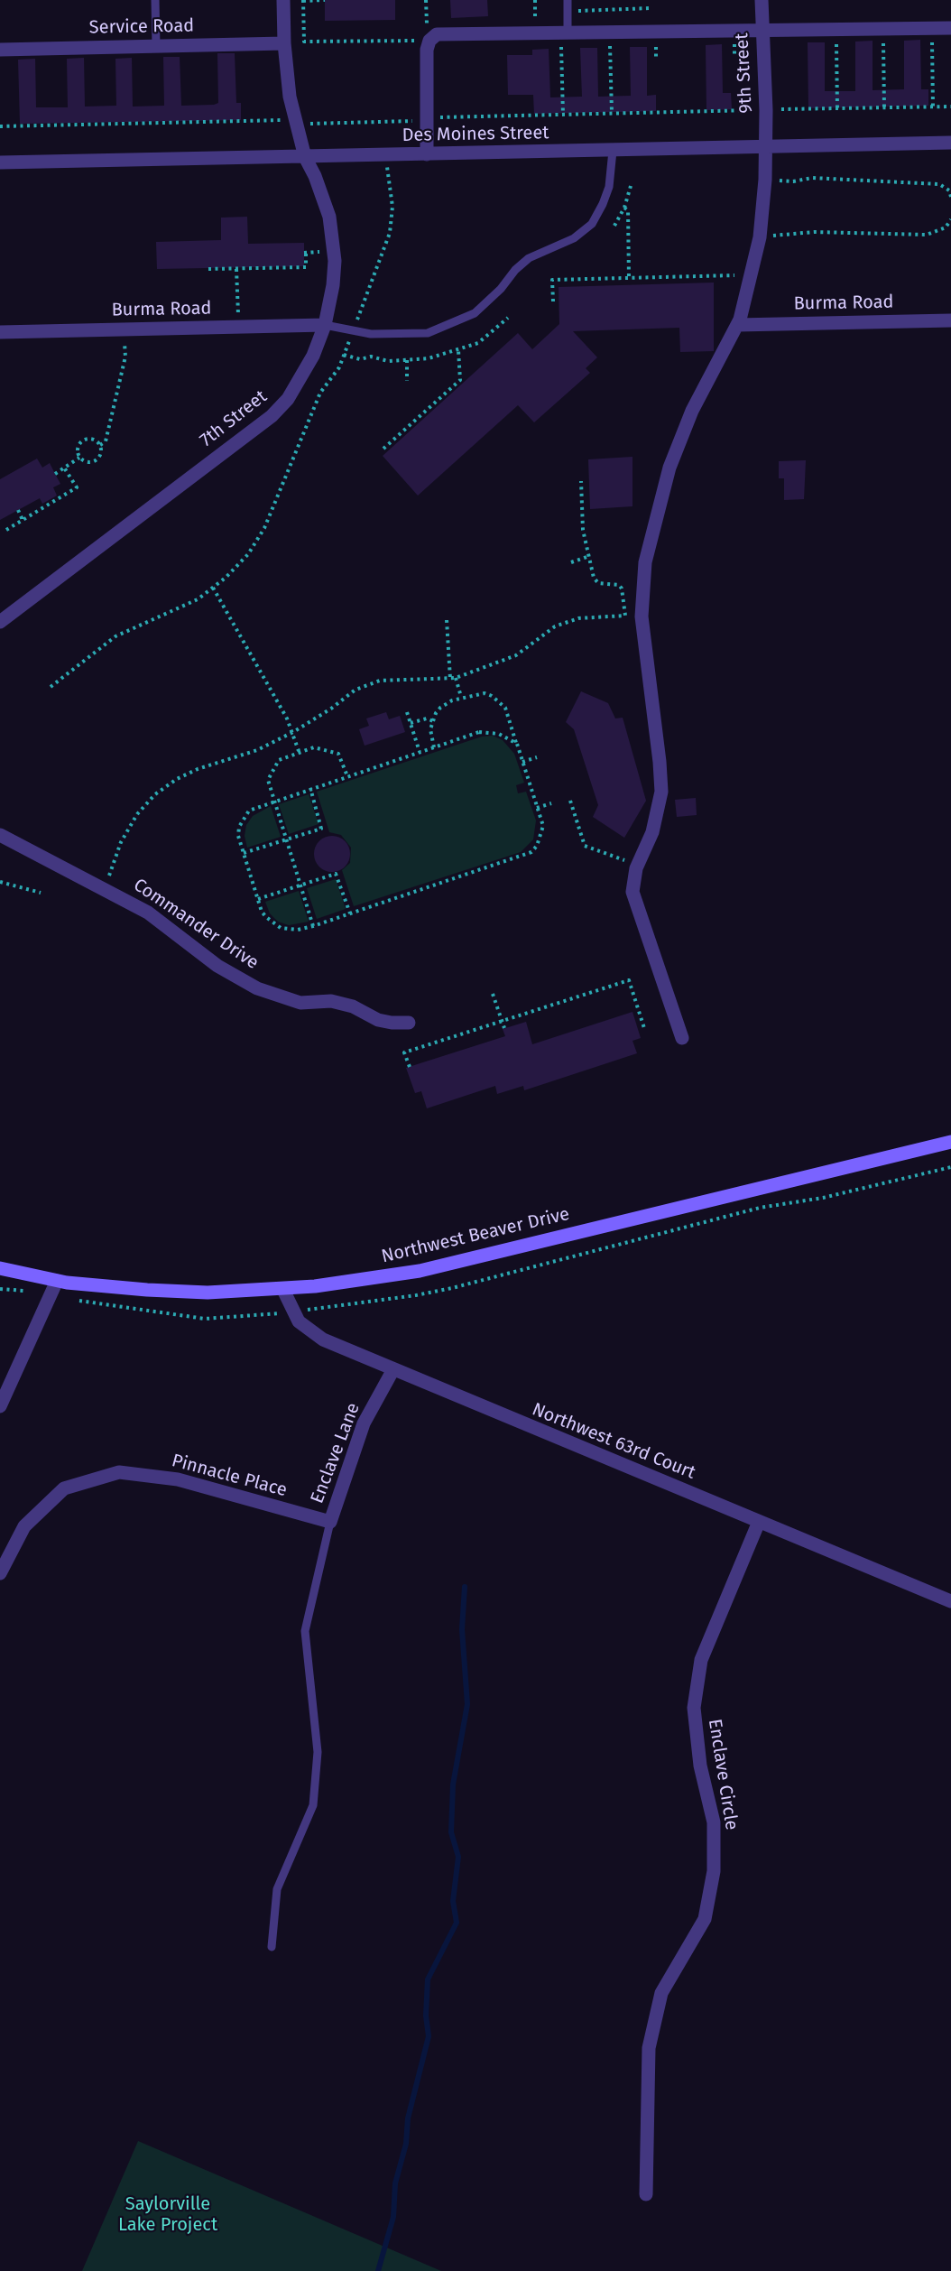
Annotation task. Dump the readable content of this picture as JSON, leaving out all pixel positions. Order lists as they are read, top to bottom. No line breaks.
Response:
{"streets":{"main road":["Northwest Beaver Drive"],"street":["Service Road","9th Street","Des Moines Street","Burma Road","7th Street","Commander Drive","Northwest 63rd Court","Enclave Lane","Pinnacle Place","Enclave Circle"]},"crossings":[["Service Road","7th Street"],["9th Street","Des Moines Street"],["9th Street","Burma Road"],["Des Moines Street","7th Street"],["Burma Road","7th Street"],["Northwest Beaver Drive","Northwest 63rd Court"],["Northwest 63rd Court","Enclave Lane"],["Northwest 63rd Court","Enclave Circle"],["Enclave Lane","Pinnacle Place"]],"parks":["Saylorville Lake Project"]}
